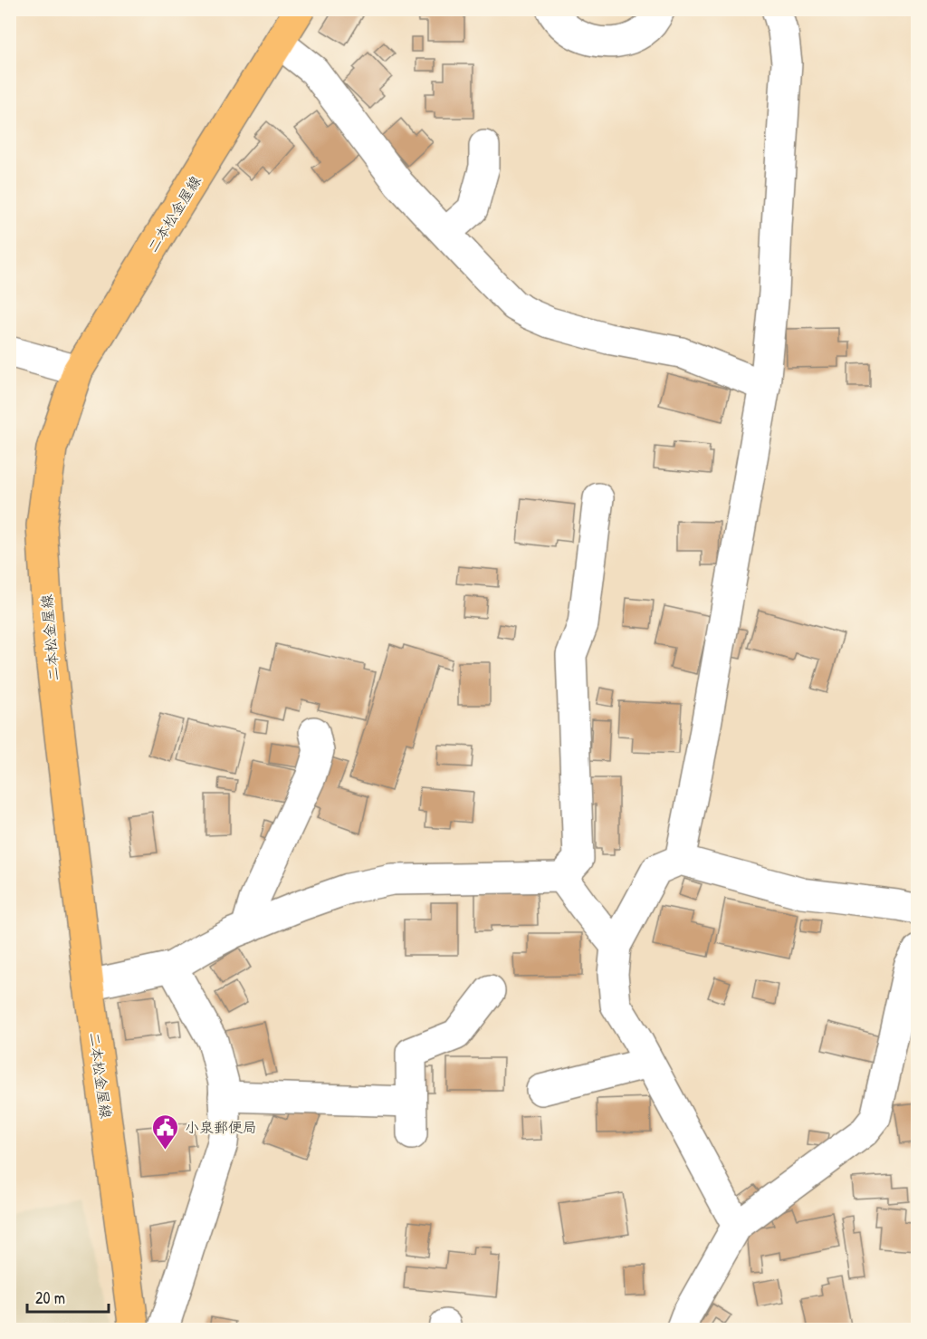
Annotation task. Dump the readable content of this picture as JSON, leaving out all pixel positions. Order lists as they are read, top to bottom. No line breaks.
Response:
{"streets":{"main road":["二本松金屋線"]},"places":{"public building":["小泉郵便局"]},"scale_bar":"20 m"}
